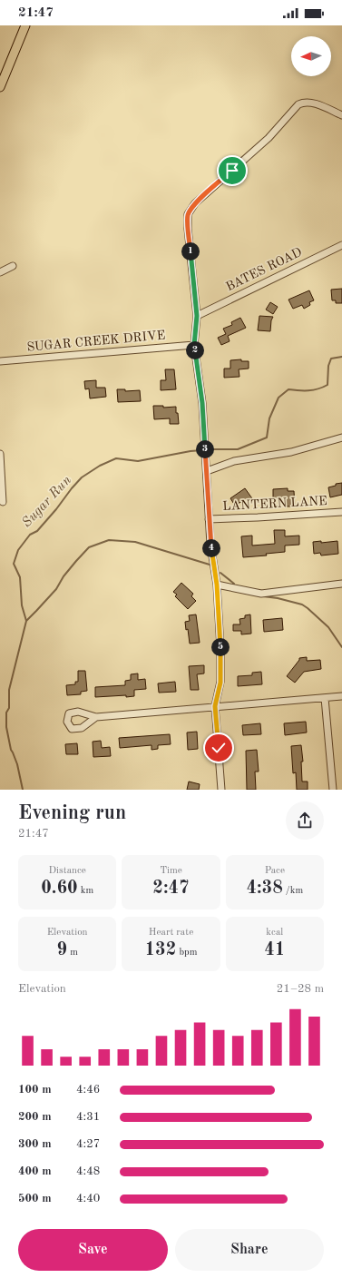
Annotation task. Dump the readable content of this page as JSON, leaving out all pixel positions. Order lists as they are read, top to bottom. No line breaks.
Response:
{"streets":{"street":["BATES ROAD","SUGAR CREEK DRIVE","LANTERN LANE"]},"water":["Sugar Run"],"north":"left","page":{"status":"21:47","pins":["1","2","3","4","5"],"heading":["Evening run","21:47"],"stats":[["Distance","0.60 km"],["Time","2:47"],["Pace","4:38 /km"],["Elevation","9 m"],["Heart rate","132 bpm"],["kcal","41"]],"chart":["Elevation","21–28 m"],"list":[{"name":"100 m","note":"4:46"},{"name":"200 m","note":"4:31"},{"name":"300 m","note":"4:27"},{"name":"400 m","note":"4:48"},{"name":"500 m","note":"4:40"}],"buttons":["Save","Share"]}}
